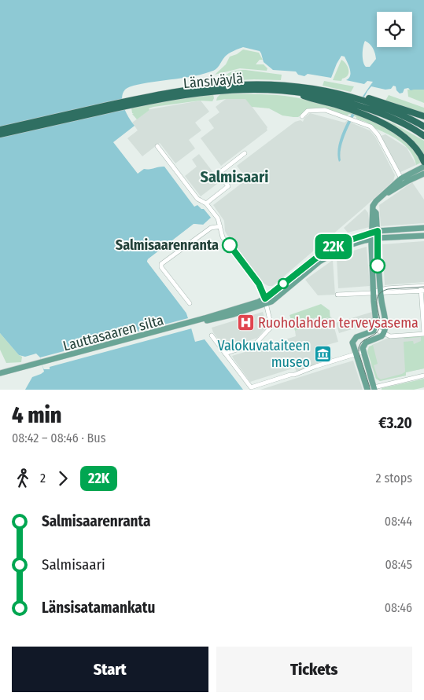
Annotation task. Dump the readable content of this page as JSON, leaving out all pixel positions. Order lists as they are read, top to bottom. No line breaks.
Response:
{"streets":{"highway":["Länsiväylä"],"main road":["Lauttasaaren silta"]},"districts":["Salmisaari"],"places":{"other":["Salmisaarenranta"],"hospital":["Ruoholahden terveysasema"],"museum":["Valokuvataiteen museo"]},"lines":["bus line 22K"],"page":{"on_map":"22K","heading":["4 min","08:42 – 08:46 · Bus","€3.20"],"legs":["2","22K","2 stops"],"list":[{"name":"Salmisaarenranta","value":"08:44"},{"name":"Salmisaari","value":"08:45"},{"name":"Länsisatamankatu","value":"08:46"}],"buttons":["Start","Tickets"]}}
